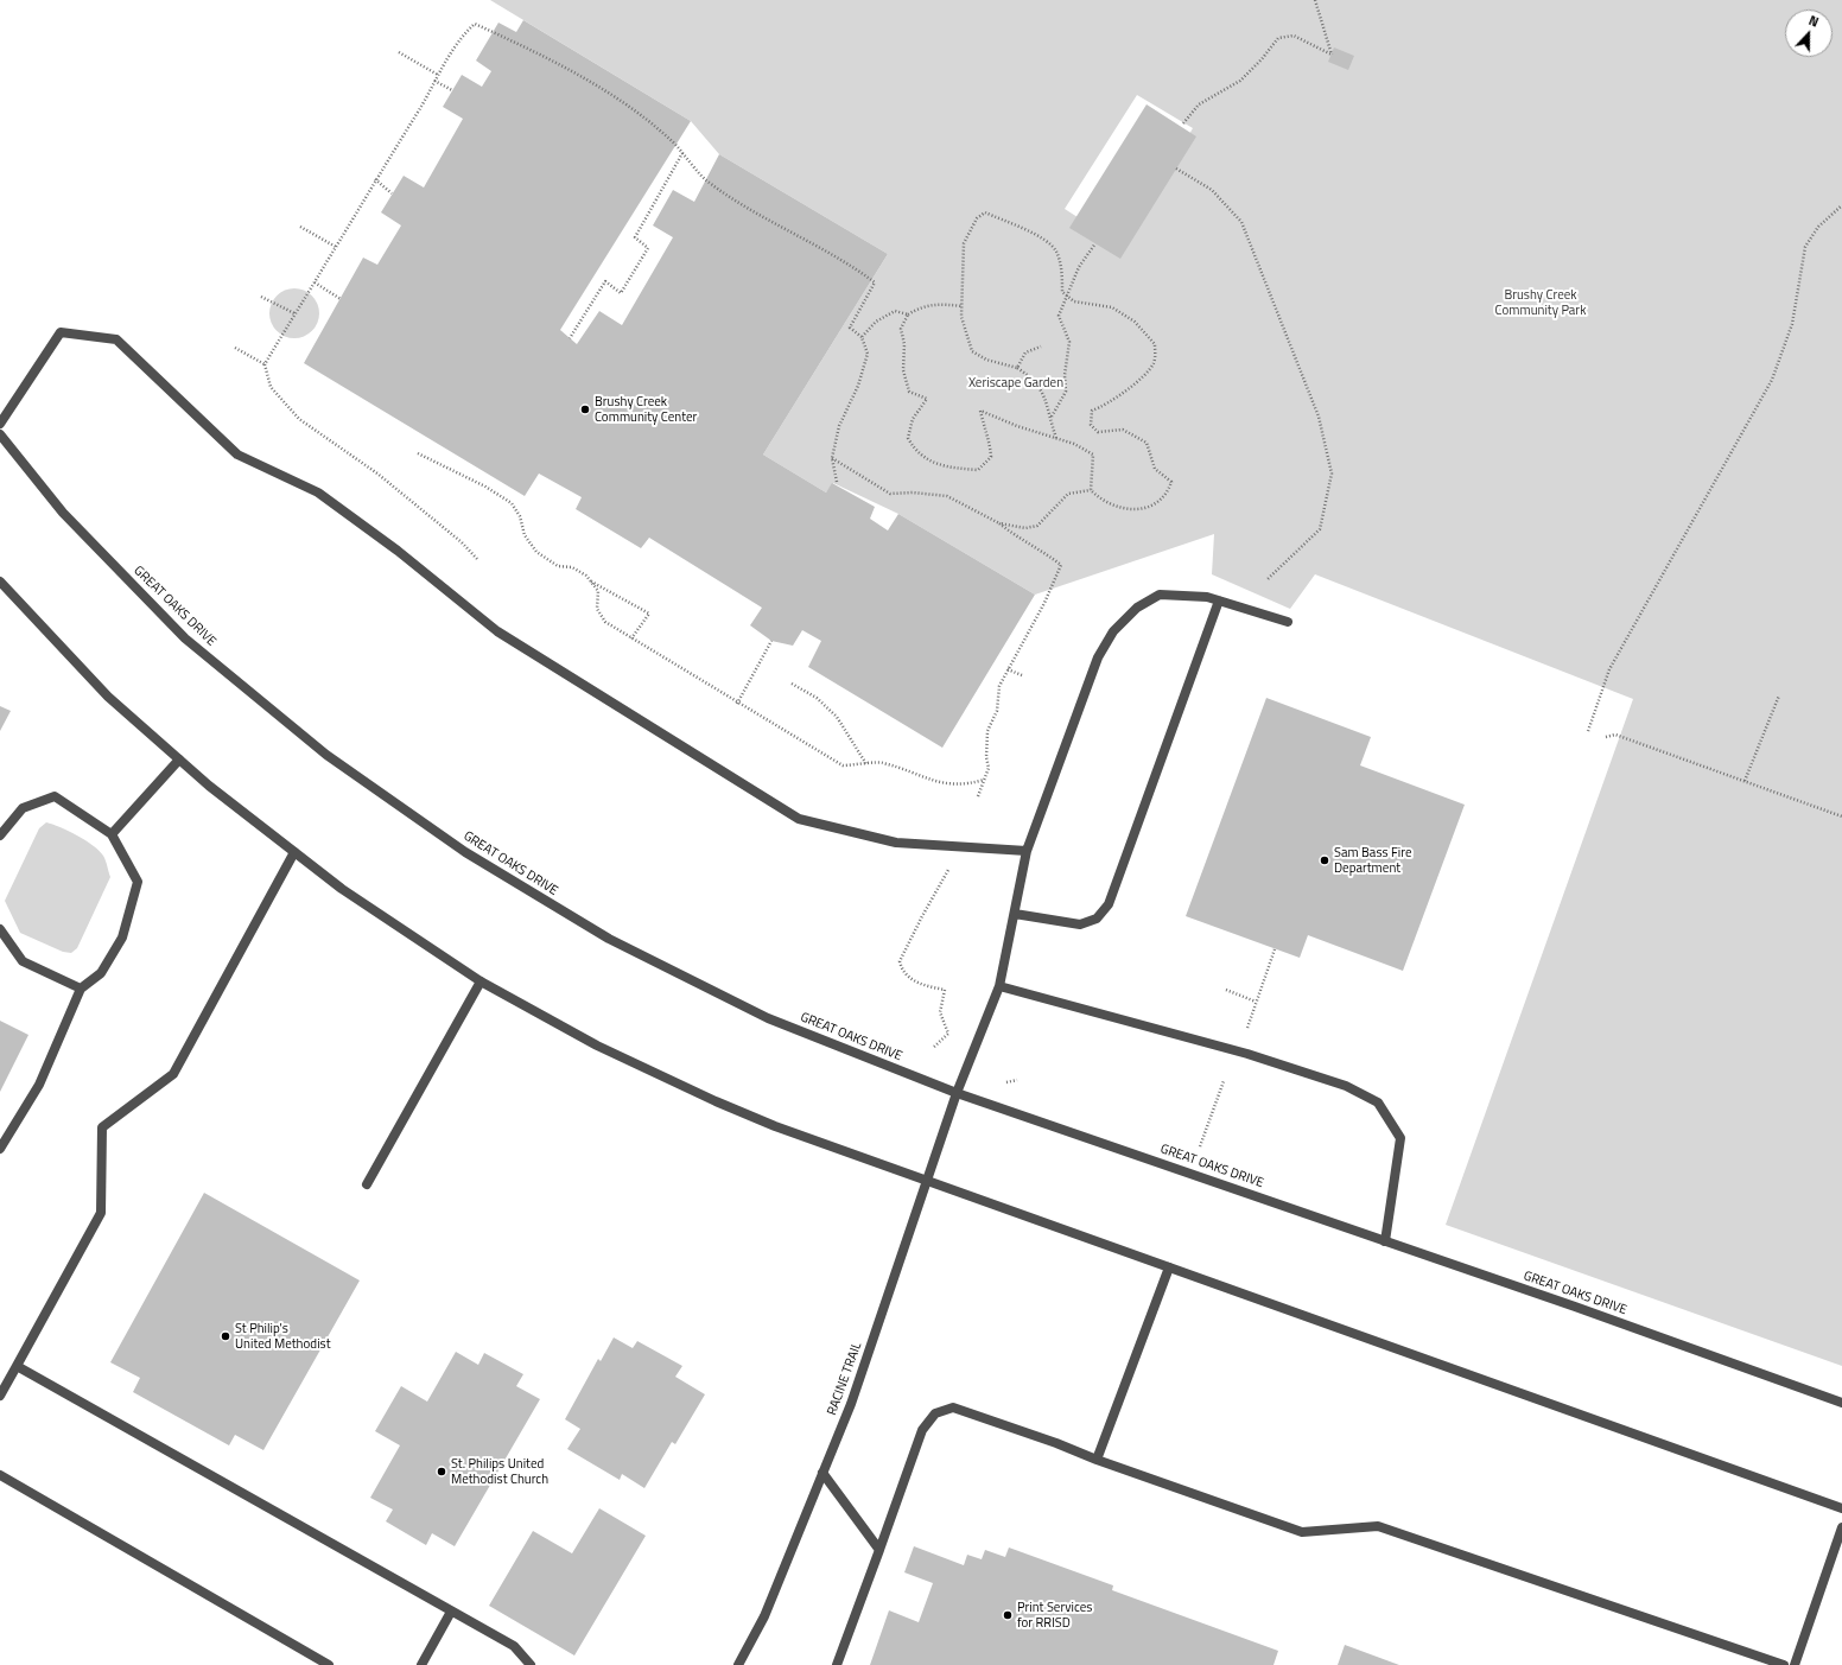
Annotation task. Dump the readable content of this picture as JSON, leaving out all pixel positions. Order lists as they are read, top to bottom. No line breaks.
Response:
{"streets":{"street":["GREAT OAKS DRIVE","RACINE TRAIL"]},"crossings":[["GREAT OAKS DRIVE","RACINE TRAIL"]],"parks":["Brushy Creek Community Park","Xeriscape Garden"],"places":["Brushy Creek Community Center","Sam Bass Fire Department","St Philip's United Methodist","St. Philips United Methodist Church","Print Services for RRISD"],"north":"top"}
